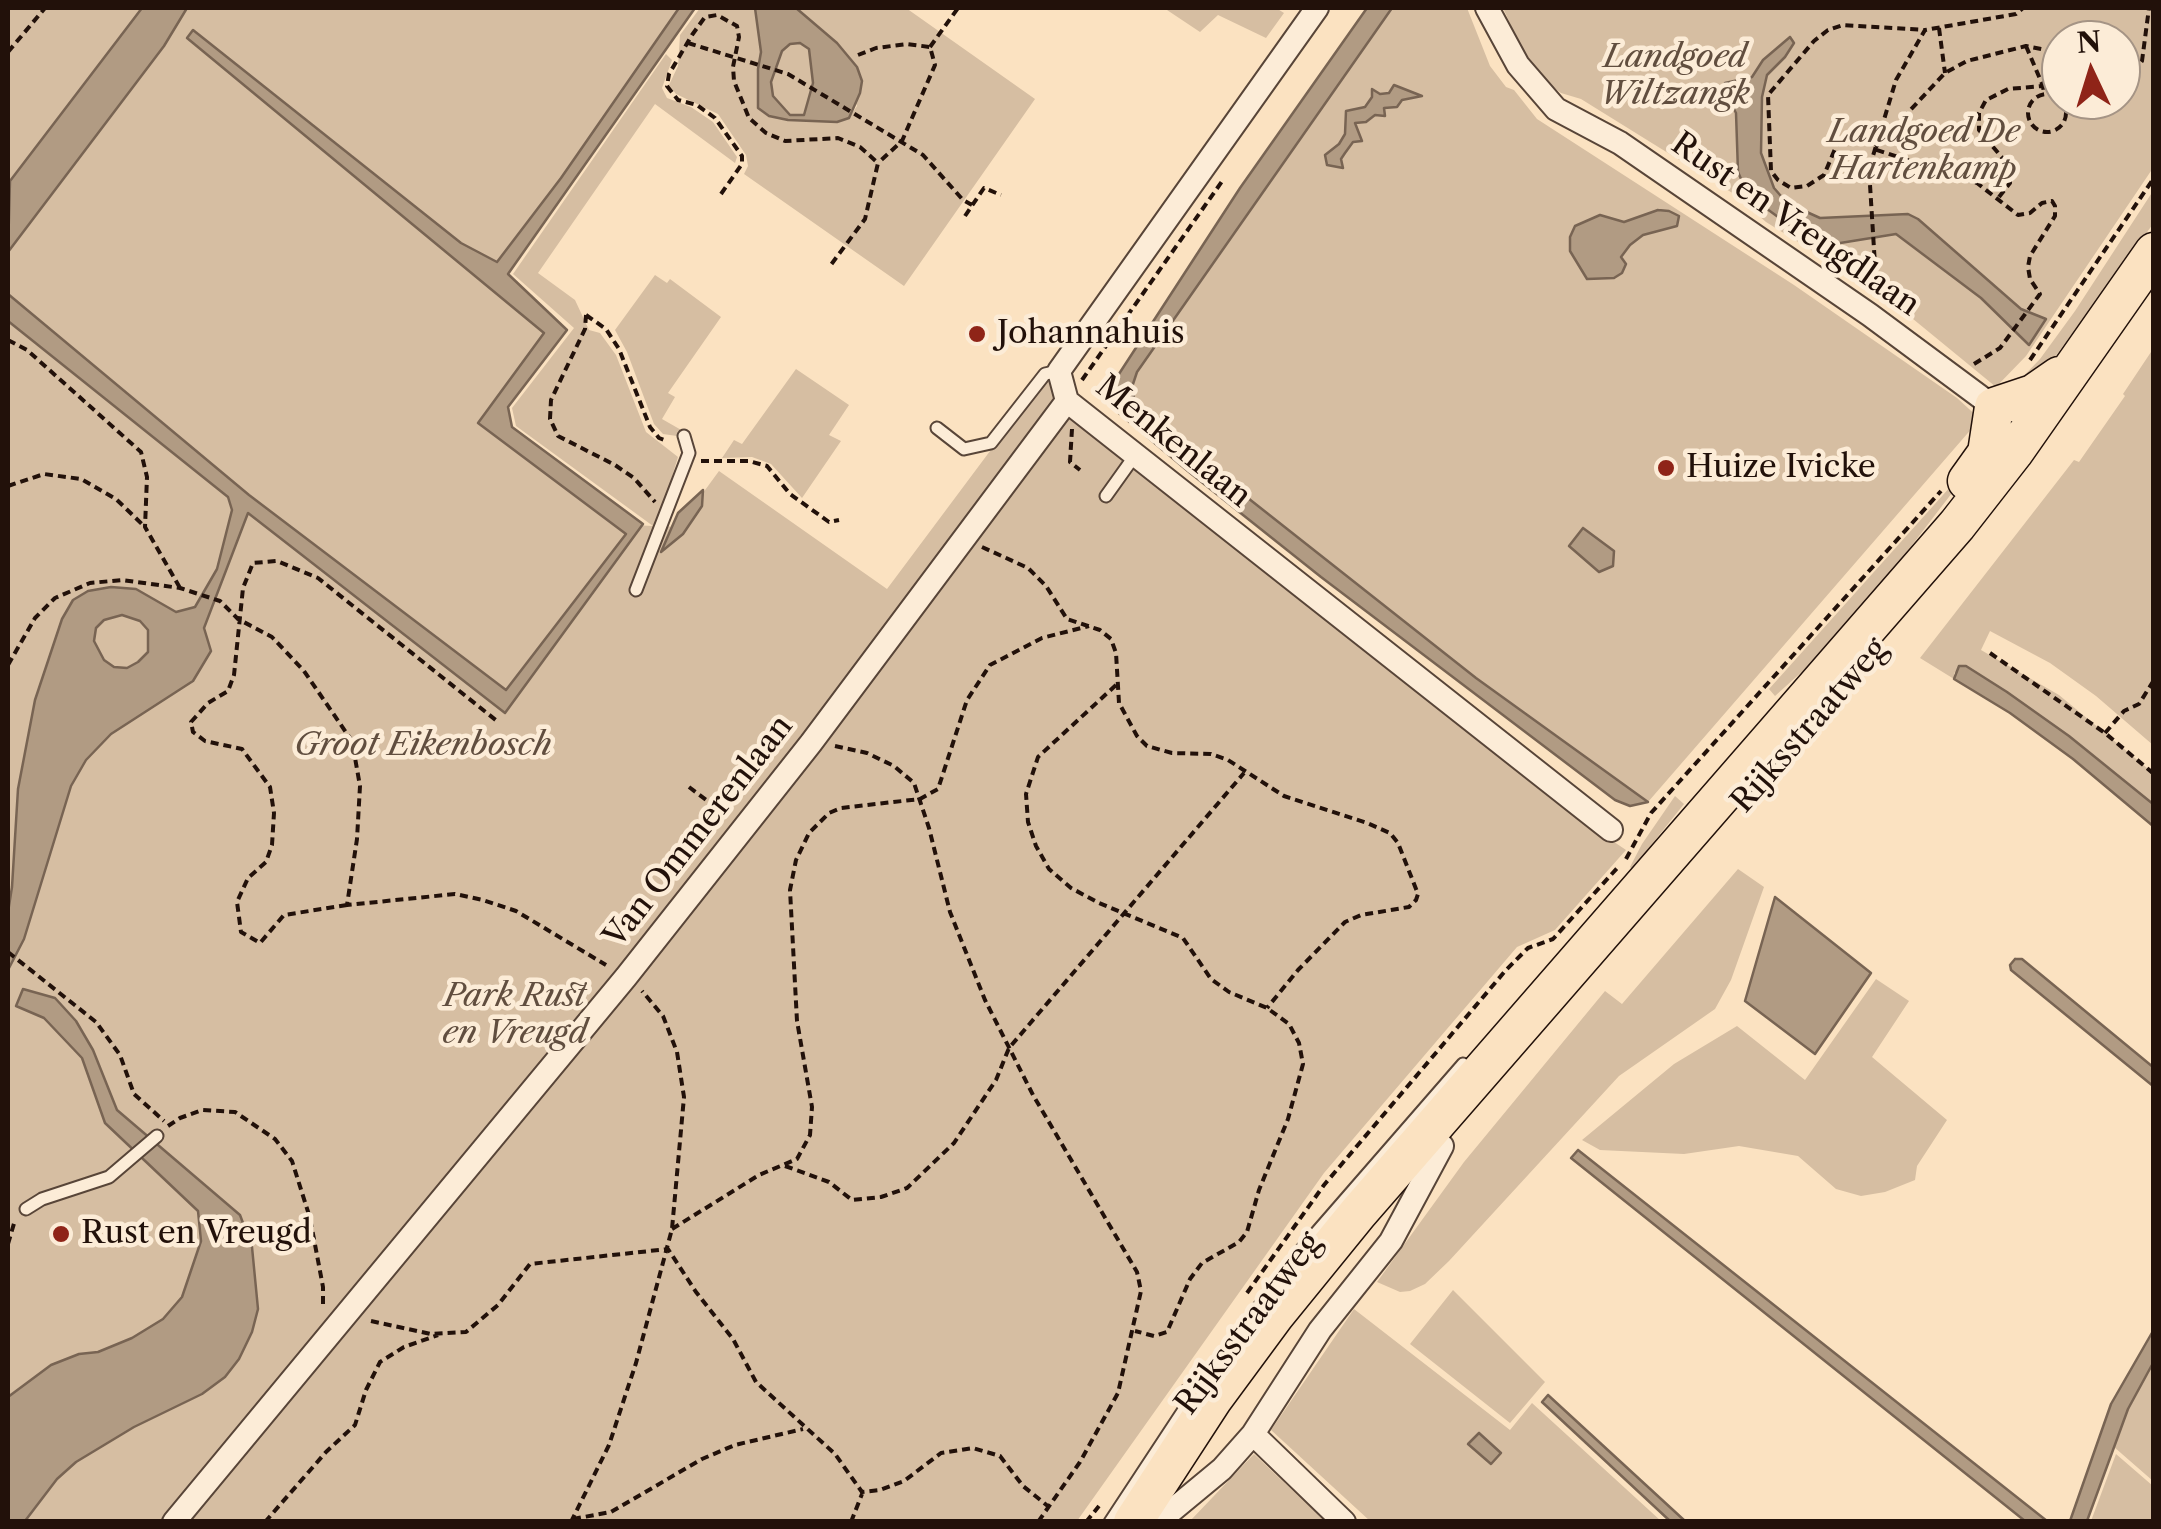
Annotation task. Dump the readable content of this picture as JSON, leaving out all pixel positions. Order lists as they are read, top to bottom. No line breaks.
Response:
{"streets":{"main road":["Rijksstraatweg"],"street":["Rust en Vreugdlaan","Menkenlaan","Van Ommerenlaan"]},"crossings":[["Menkenlaan","Van Ommerenlaan"]],"parks":["Landgoed Wiltzangk","Landgoed De Hartenkamp","Groot Eikenbosch","Park Rust en Vreugd"],"places":["Johannahuis","Huize Ivicke","Rust en Vreugd"],"north":"top"}
